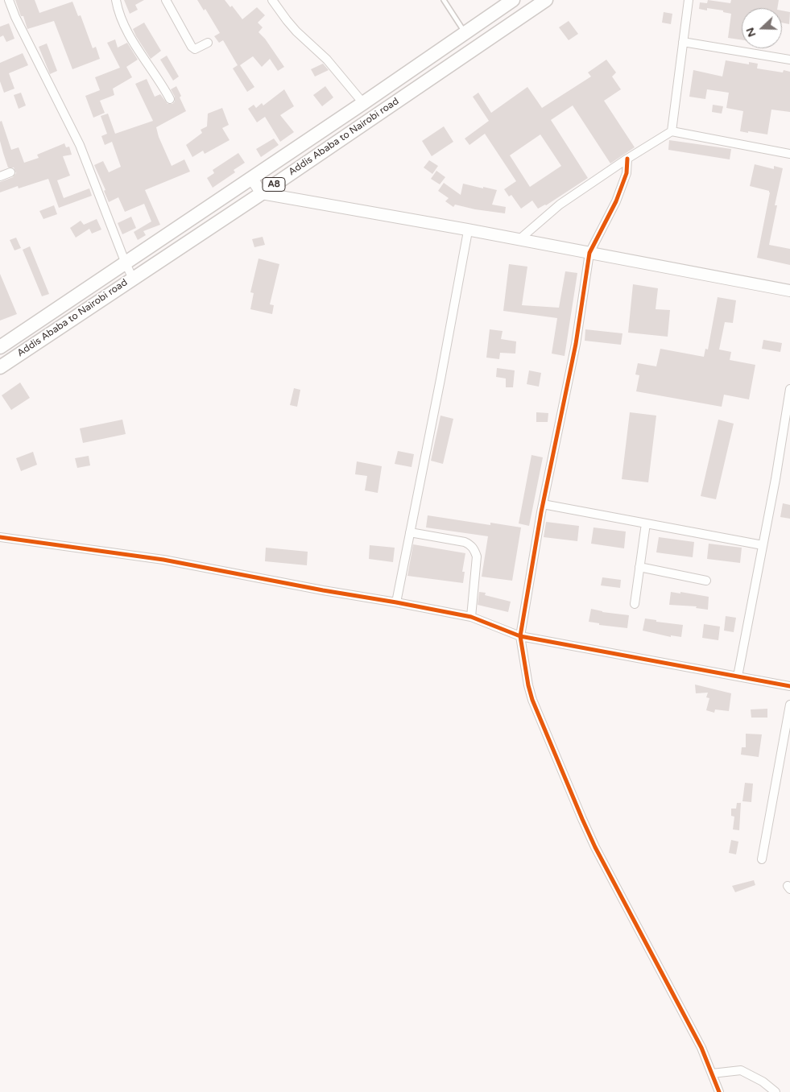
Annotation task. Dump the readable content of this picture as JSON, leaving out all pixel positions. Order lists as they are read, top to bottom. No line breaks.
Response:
{"streets":{"highway":["Addis Ababa to Nairobi road","A8"]},"north":"left"}
